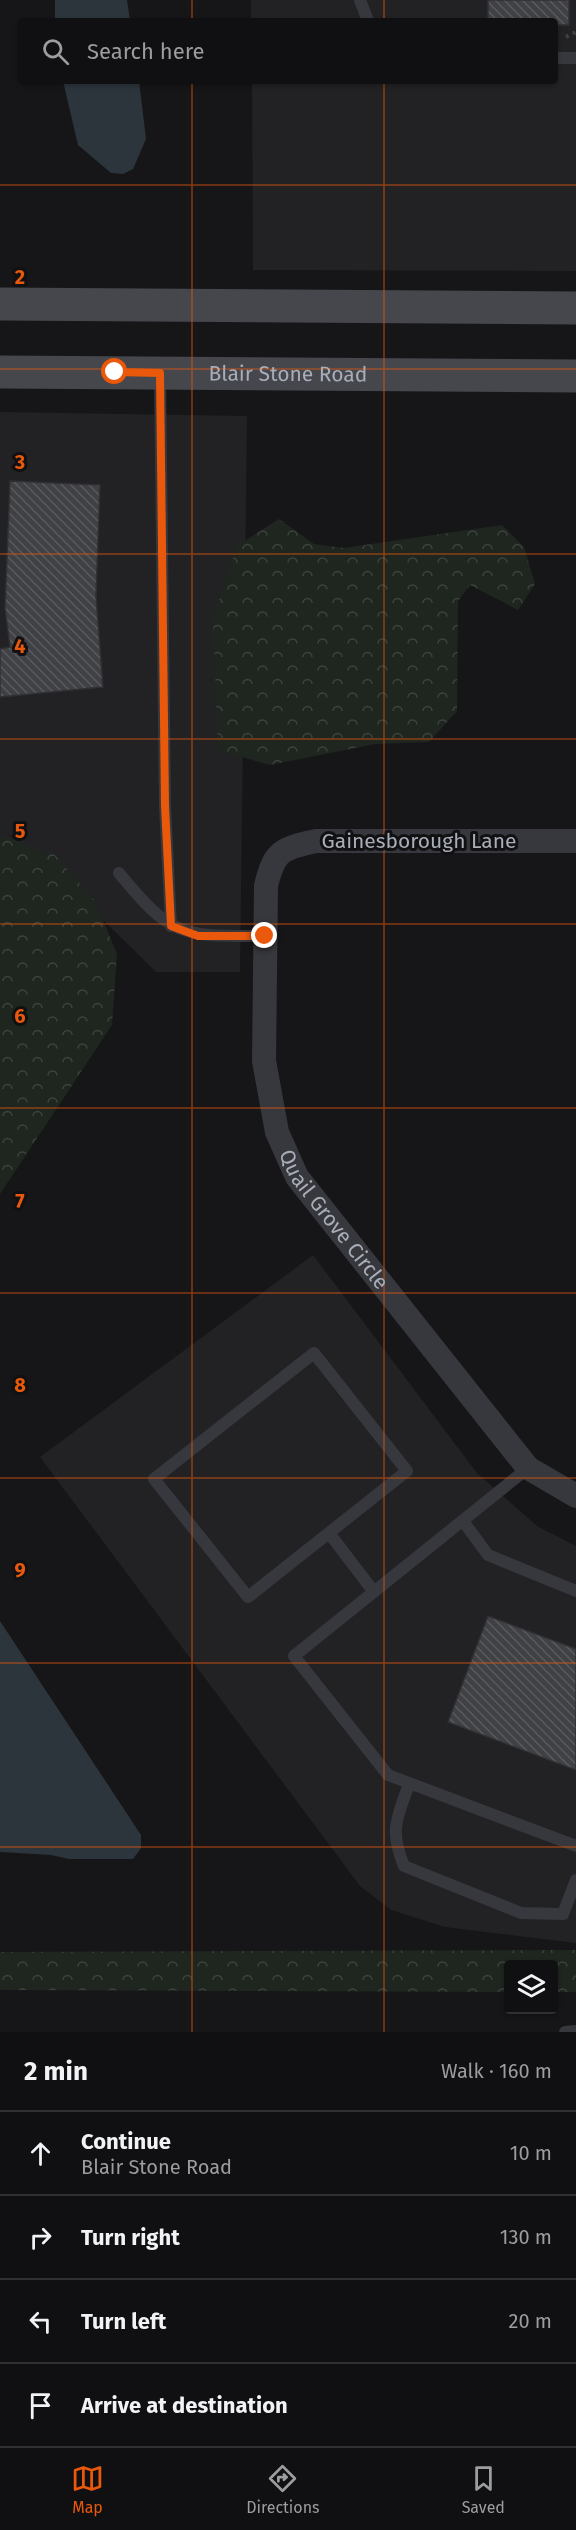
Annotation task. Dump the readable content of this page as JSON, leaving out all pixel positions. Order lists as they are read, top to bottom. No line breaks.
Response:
{"streets":{"main road":["Blair Stone Road"],"street":["Gainesborough Lane","Quail Grove Circle"]},"crossings":[["Gainesborough Lane","Quail Grove Circle"]],"page":{"search":"Search here","heading":["2 min","Walk · 160 m"],"list":[["Continue","Blair Stone Road","10 m"],["Turn right","130 m"],["Turn left","20 m"],"Arrive at destination"],"nav":["Map","Directions","Saved"]},"grid":{"rows":["2","3","4","5","6","7","8","9"]}}
